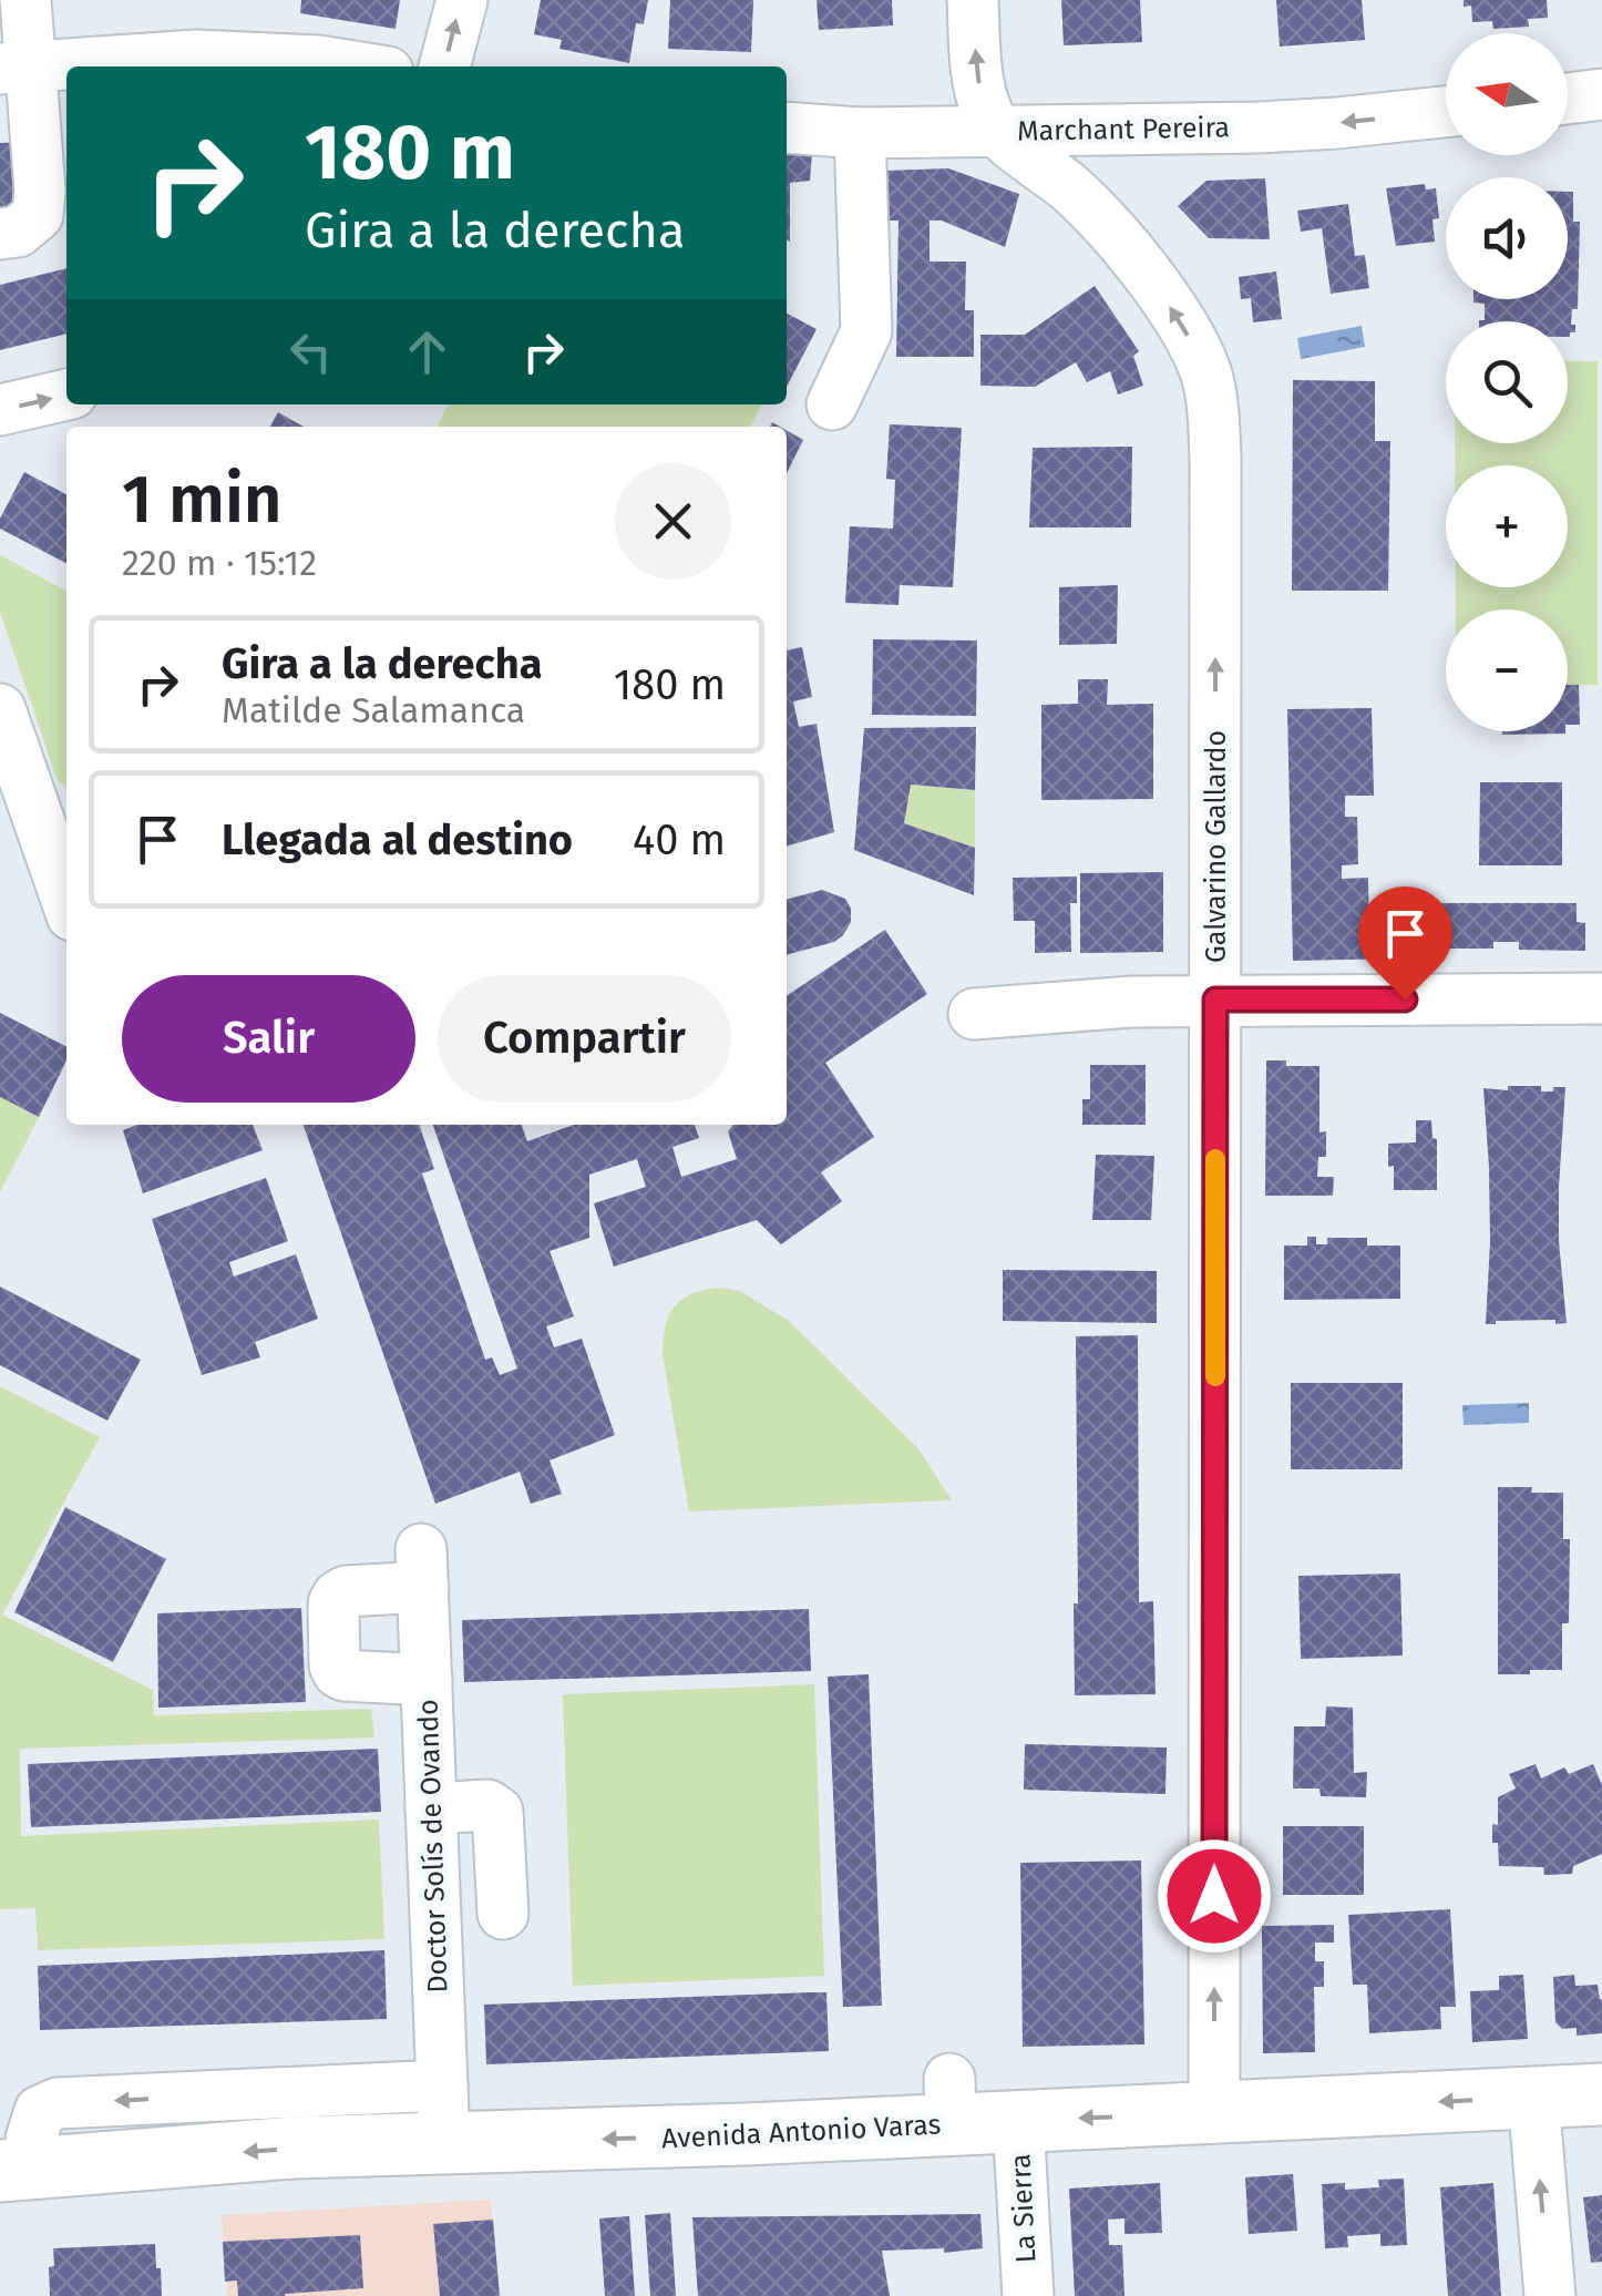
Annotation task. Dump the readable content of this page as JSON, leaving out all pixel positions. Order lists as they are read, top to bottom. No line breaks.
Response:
{"streets":{"main road":["Avenida Antonio Varas"],"street":["Marchant Pereira","Galvarino Gallardo","Doctor Solís de Ovando","La Sierra"]},"crossings":[["Marchant Pereira","Galvarino Gallardo"],["Galvarino Gallardo","Avenida Antonio Varas"],["Doctor Solís de Ovando","Avenida Antonio Varas"],["Avenida Antonio Varas","La Sierra"]],"one_way":["Marchant Pereira","Galvarino Gallardo","Avenida Antonio Varas"],"north":"left","page":{"map_buttons":["+","−"],"turn":["180 m","Gira a la derecha"],"heading":["1 min","220 m · 15:12"],"list":[{"name":"Gira a la derecha","note":"Matilde Salamanca","value":"180 m"},{"name":"Llegada al destino","value":"40 m"}],"buttons":["Salir","Compartir"]}}
